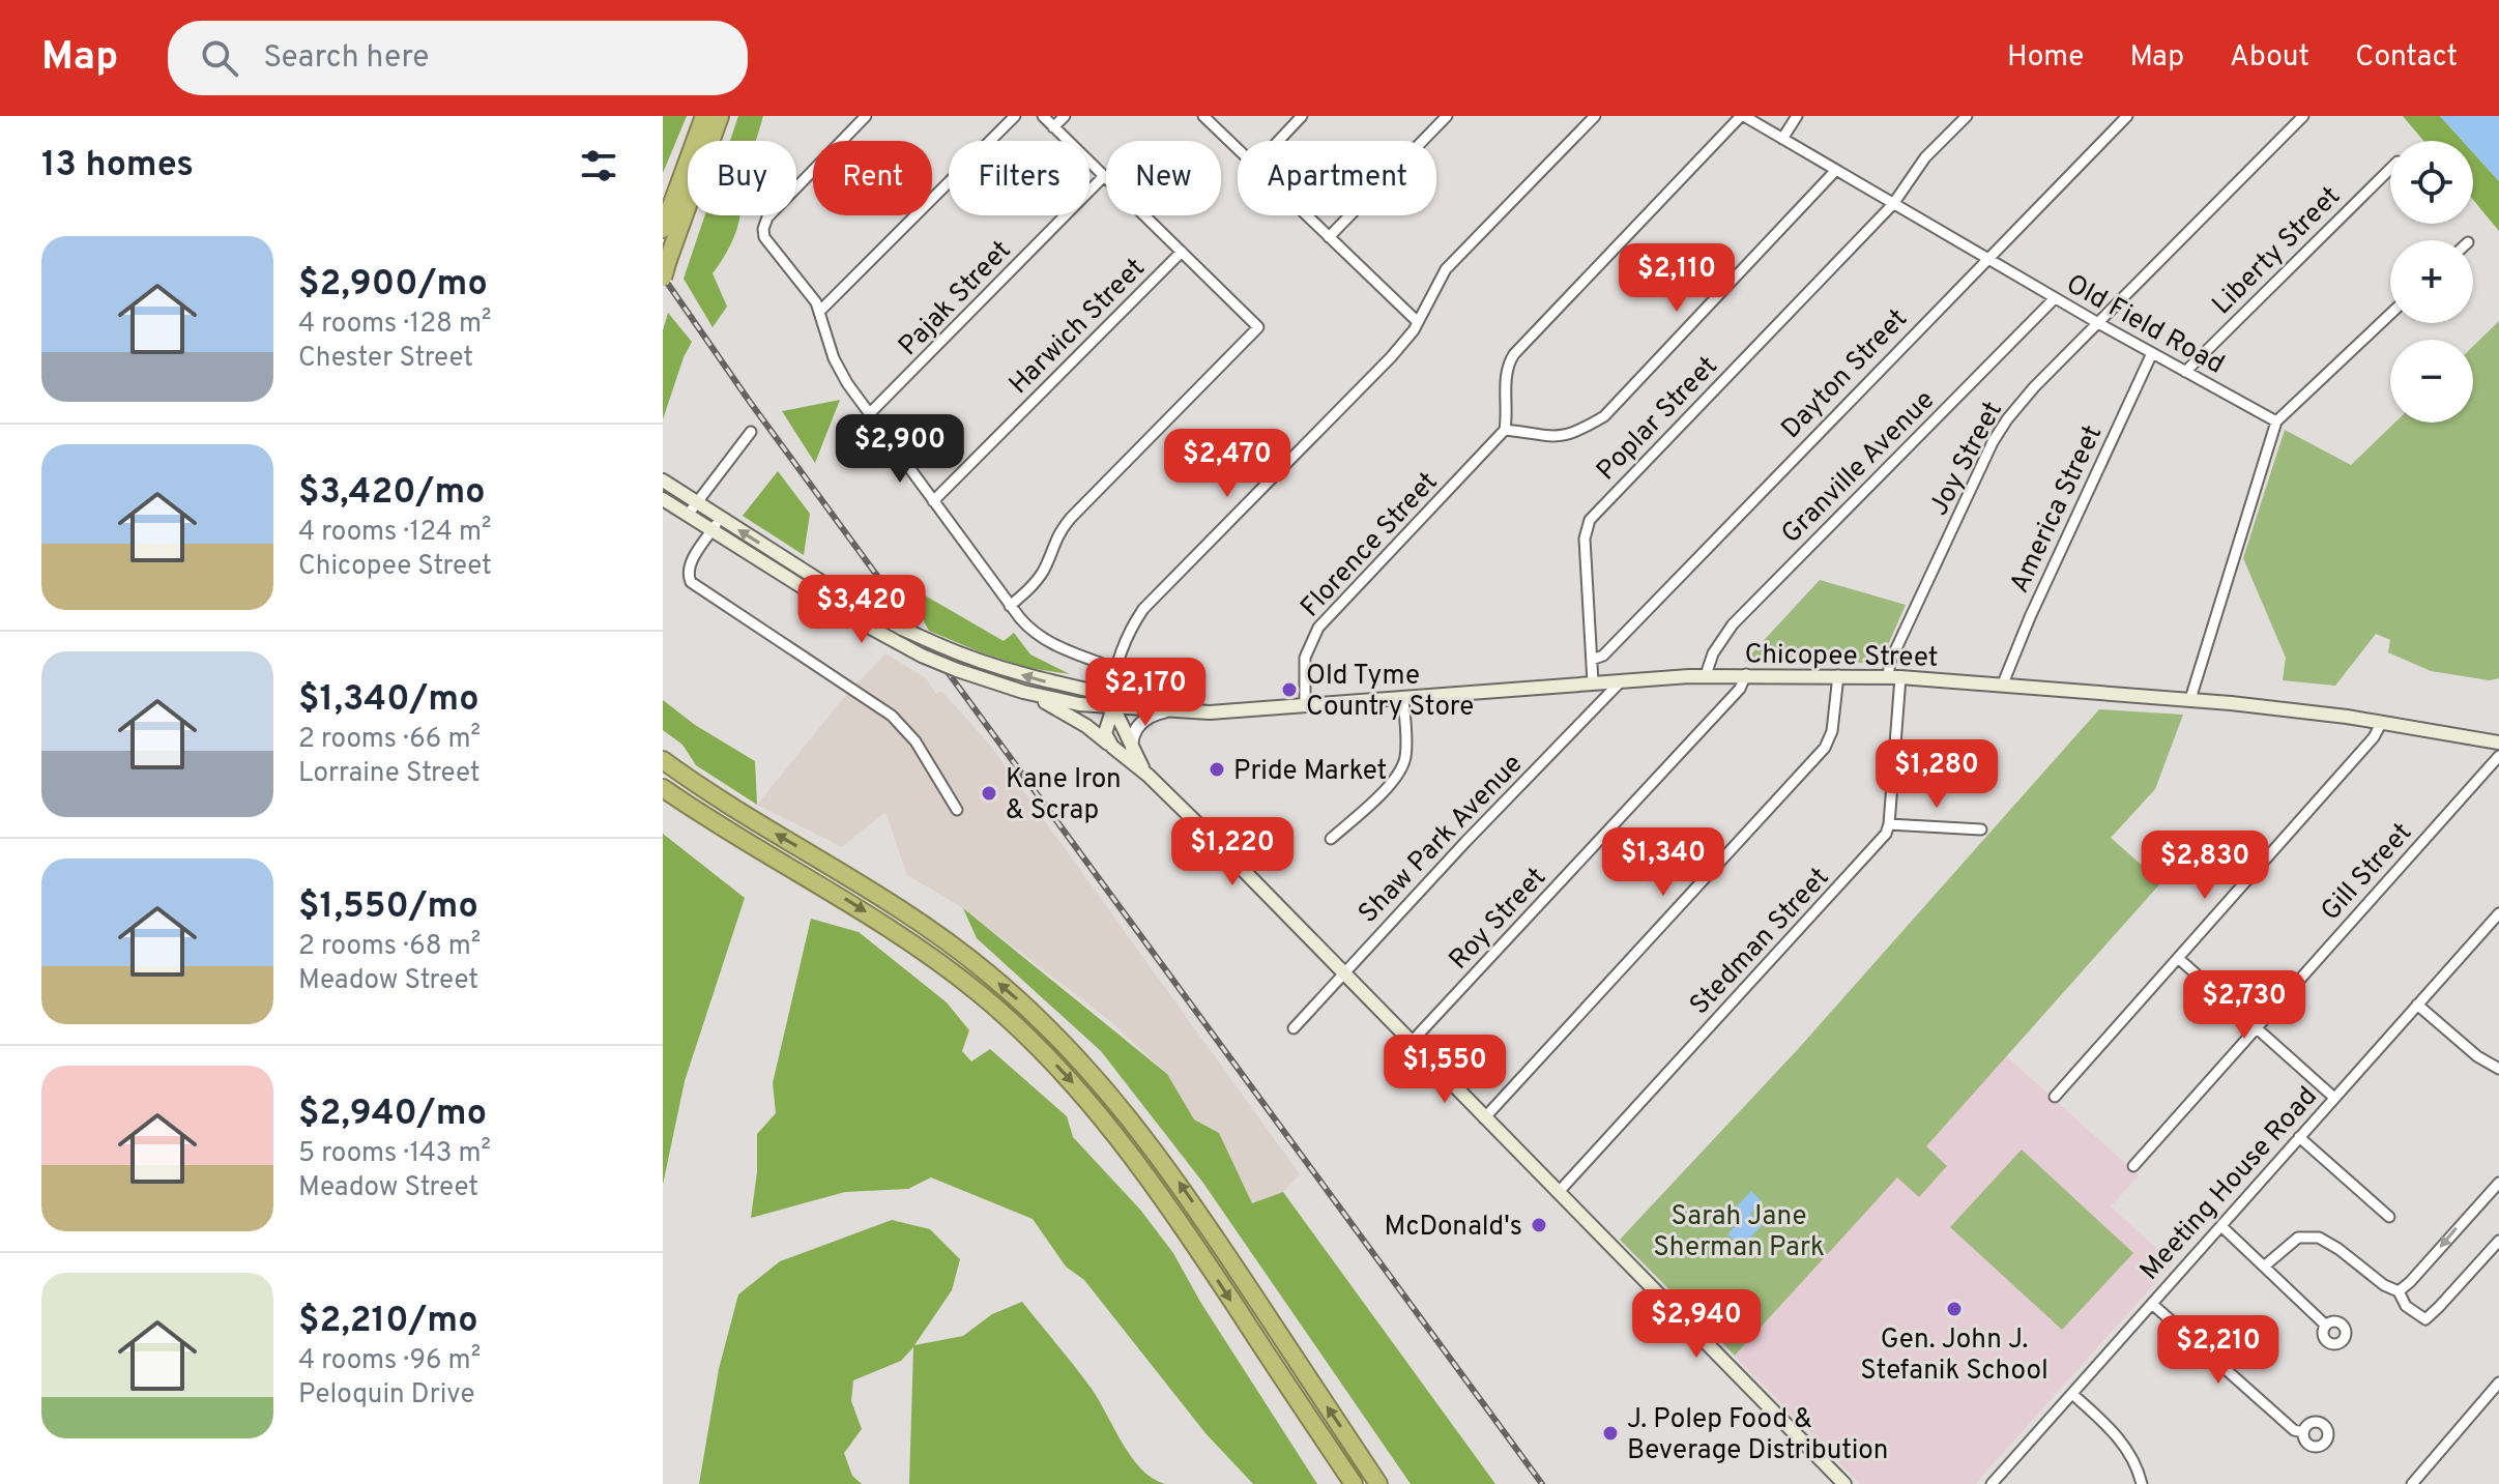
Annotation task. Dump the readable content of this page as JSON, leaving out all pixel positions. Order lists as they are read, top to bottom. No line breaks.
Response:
{"streets":{"main road":["Chicopee Street"],"street":["Liberty Street","Pajak Street","Old Field Road","Harwich Street","Dayton Street","Poplar Street","Joy Street","Granville Avenue","America Street","Florence Street","Shaw Park Avenue","Gill Street","Roy Street","Stedman Street","Meeting House Road"]},"crossings":[["Liberty Street","Old Field Road"],["Old Field Road","Dayton Street"],["Old Field Road","Poplar Street"],["Old Field Road","Joy Street"],["Old Field Road","Granville Avenue"],["Old Field Road","America Street"],["Dayton Street","Poplar Street"],["Poplar Street","Chicopee Street"],["Joy Street","Chicopee Street"],["Granville Avenue","Chicopee Street"],["America Street","Chicopee Street"],["Florence Street","Chicopee Street"],["Chicopee Street","Shaw Park Avenue"],["Chicopee Street","Roy Street"]],"parks":["Sarah Jane Sherman Park"],"places":["Old Tyme Country Store","Pride Market","Kane Iron & Scrap","McDonald's","Gen. John J. Stefanik School","J. Polep Food & Beverage Distribution"],"page":{"header":"Map","search":"Search here","nav":["Home","Map","About","Contact"],"heading":"13 homes","map_buttons":["+","−"],"chip":["Buy","Rent","Filters","New","Apartment"],"list":[{"name":"$2,900/mo","note":"4 rooms · 128 m² · Chester Street"},{"name":"$3,420/mo","note":"4 rooms · 124 m² · Chicopee Street"},{"name":"$1,340/mo","note":"2 rooms · 66 m² · Lorraine Street"},{"name":"$1,550/mo","note":"2 rooms · 68 m² · Meadow Street"},{"name":"$2,940/mo","note":"5 rooms · 143 m² · Meadow Street"},{"name":"$2,210/mo","note":"4 rooms · 96 m² · Peloquin Drive"}],"price":["$2,110","$2,900","$2,470","$3,420","$2,170","$1,280","$1,220","$1,340","$2,830","$2,730","$1,550","$2,940","$2,210"]}}
